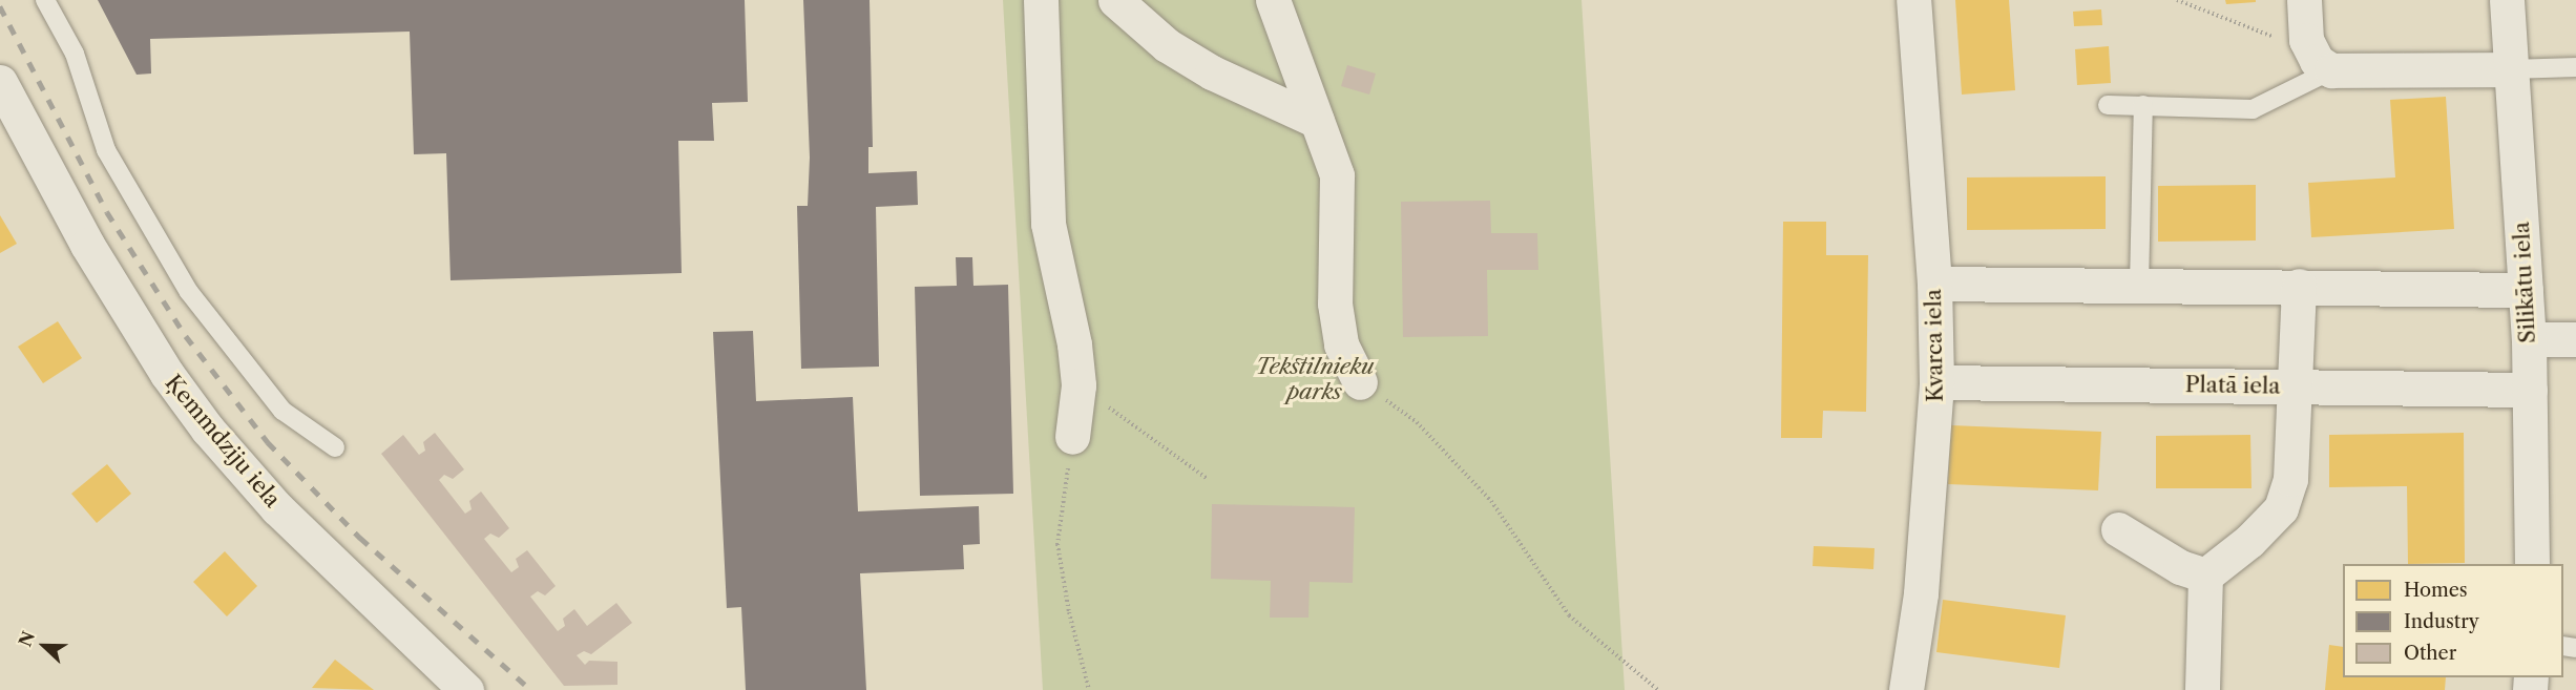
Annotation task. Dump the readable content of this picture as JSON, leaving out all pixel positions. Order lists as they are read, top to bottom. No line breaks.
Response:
{"streets":{"street":["Silikātu iela","Kvarca iela","Platā iela","Ķemmdziju iela"]},"crossings":[["Silikātu iela","Platā iela"],["Kvarca iela","Platā iela"]],"parks":["Tekstilnieku parks"],"legend":["Homes","Industry","Other"],"north":"left"}
